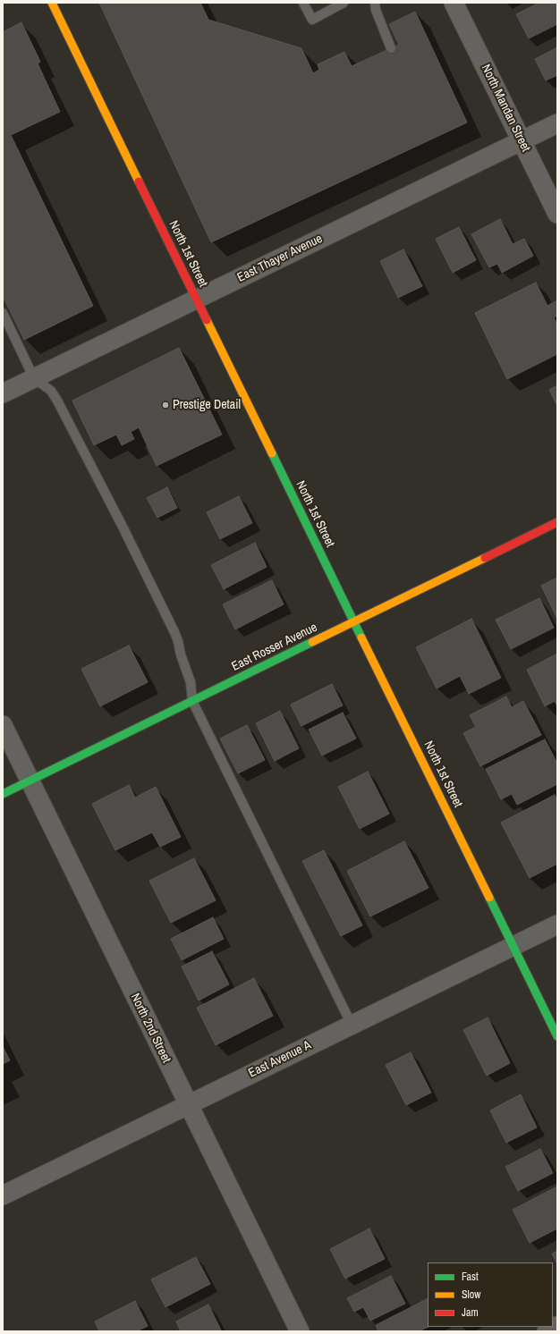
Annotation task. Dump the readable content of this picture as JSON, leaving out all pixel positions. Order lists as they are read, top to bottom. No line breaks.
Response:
{"streets":{"street":["North Mandan Street","North 1st Street","East Thayer Avenue","East Rosser Avenue","North 2nd Street","East Avenue A"]},"crossings":[["North Mandan Street","East Thayer Avenue"],["North 1st Street","East Thayer Avenue"],["North 1st Street","East Rosser Avenue"],["North 1st Street","East Avenue A"],["East Rosser Avenue","North 2nd Street"],["North 2nd Street","East Avenue A"]],"places":["Prestige Detail"],"legend":["Fast","Slow","Jam"]}
